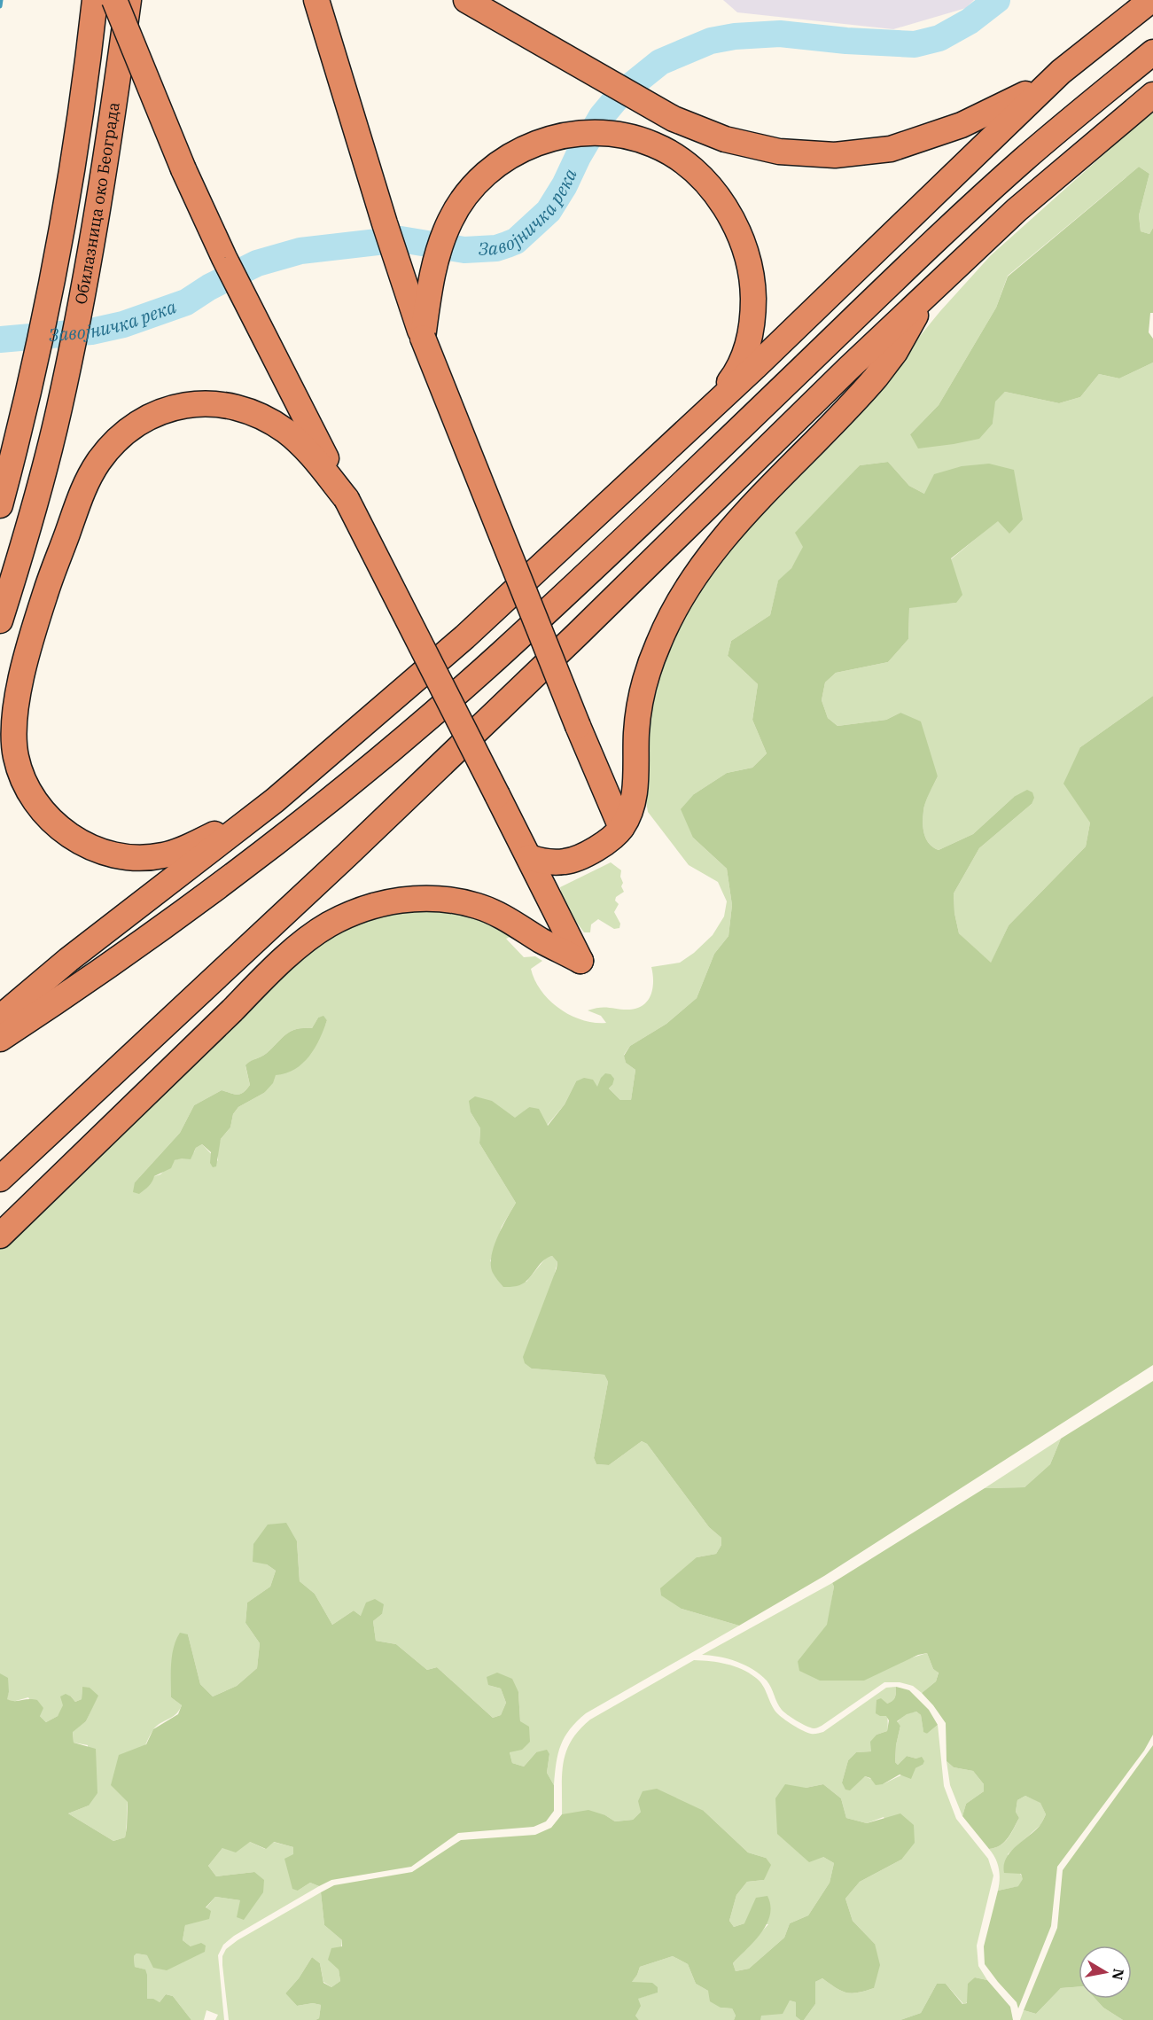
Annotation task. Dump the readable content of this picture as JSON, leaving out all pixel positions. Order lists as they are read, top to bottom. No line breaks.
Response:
{"streets":{"highway":["Обилазница око Београда"]},"water":["Завојничка река"],"north":"right"}
